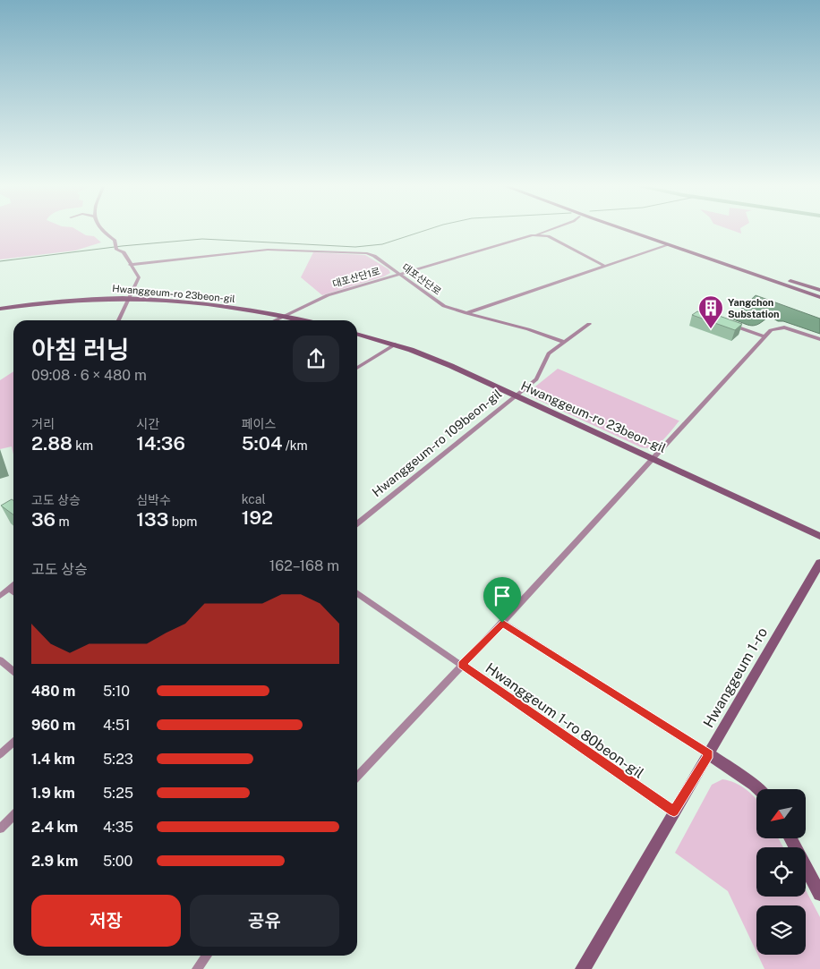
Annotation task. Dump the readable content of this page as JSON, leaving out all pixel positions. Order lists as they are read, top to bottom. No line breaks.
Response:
{"streets":{"street":["대포산단1로","대포산단로","Hwanggeum-ro 23beon-gil","Hwanggeum-ro 109beon-gil","Hwanggeum 1-ro","Hwanggeum 1-ro 80beon-gil"]},"crossings":[["대포산단1로","대포산단로"],["대포산단1로","Hwanggeum-ro 23beon-gil"],["대포산단로","Hwanggeum-ro 109beon-gil"],["Hwanggeum-ro 23beon-gil","Hwanggeum-ro 109beon-gil"],["Hwanggeum 1-ro","Hwanggeum 1-ro 80beon-gil"]],"places":{"building":["Yangchon Substation"]},"north":"bottom left","page":{"heading":["아침 러닝","09:08 · 6 × 480 m"],"stats":[["거리","2.88 km"],["시간","14:36"],["페이스","5:04 /km"],["고도 상승","36 m"],["심박수","133 bpm"],["kcal","192"]],"chart":["고도 상승","162–168 m"],"list":[{"name":"480 m","note":"5:10"},{"name":"960 m","note":"4:51"},{"name":"1.4 km","note":"5:23"},{"name":"1.9 km","note":"5:25"},{"name":"2.4 km","note":"4:35"},{"name":"2.9 km","note":"5:00"}],"buttons":["저장","공유"]}}
